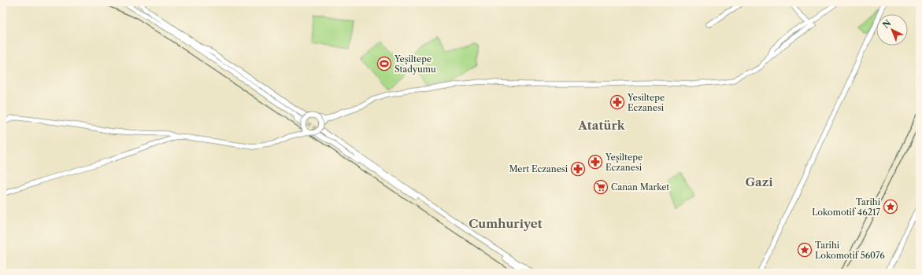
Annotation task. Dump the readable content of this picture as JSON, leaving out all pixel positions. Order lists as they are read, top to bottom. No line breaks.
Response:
{"districts":["Atatürk","Gazi","Cumhuriyet"],"places":{"sports":["Yeşiltepe Stadyumu"],"pharmacy":["Yesiltepe Eczanesi","Yeşiltepe Eczanesi","Mert Eczanesi"],"supermarket":["Canan Market"],"place":["Tarihi Lokomotif 46217","Tarihi Lokomotif 56076"]},"north":"top left"}
